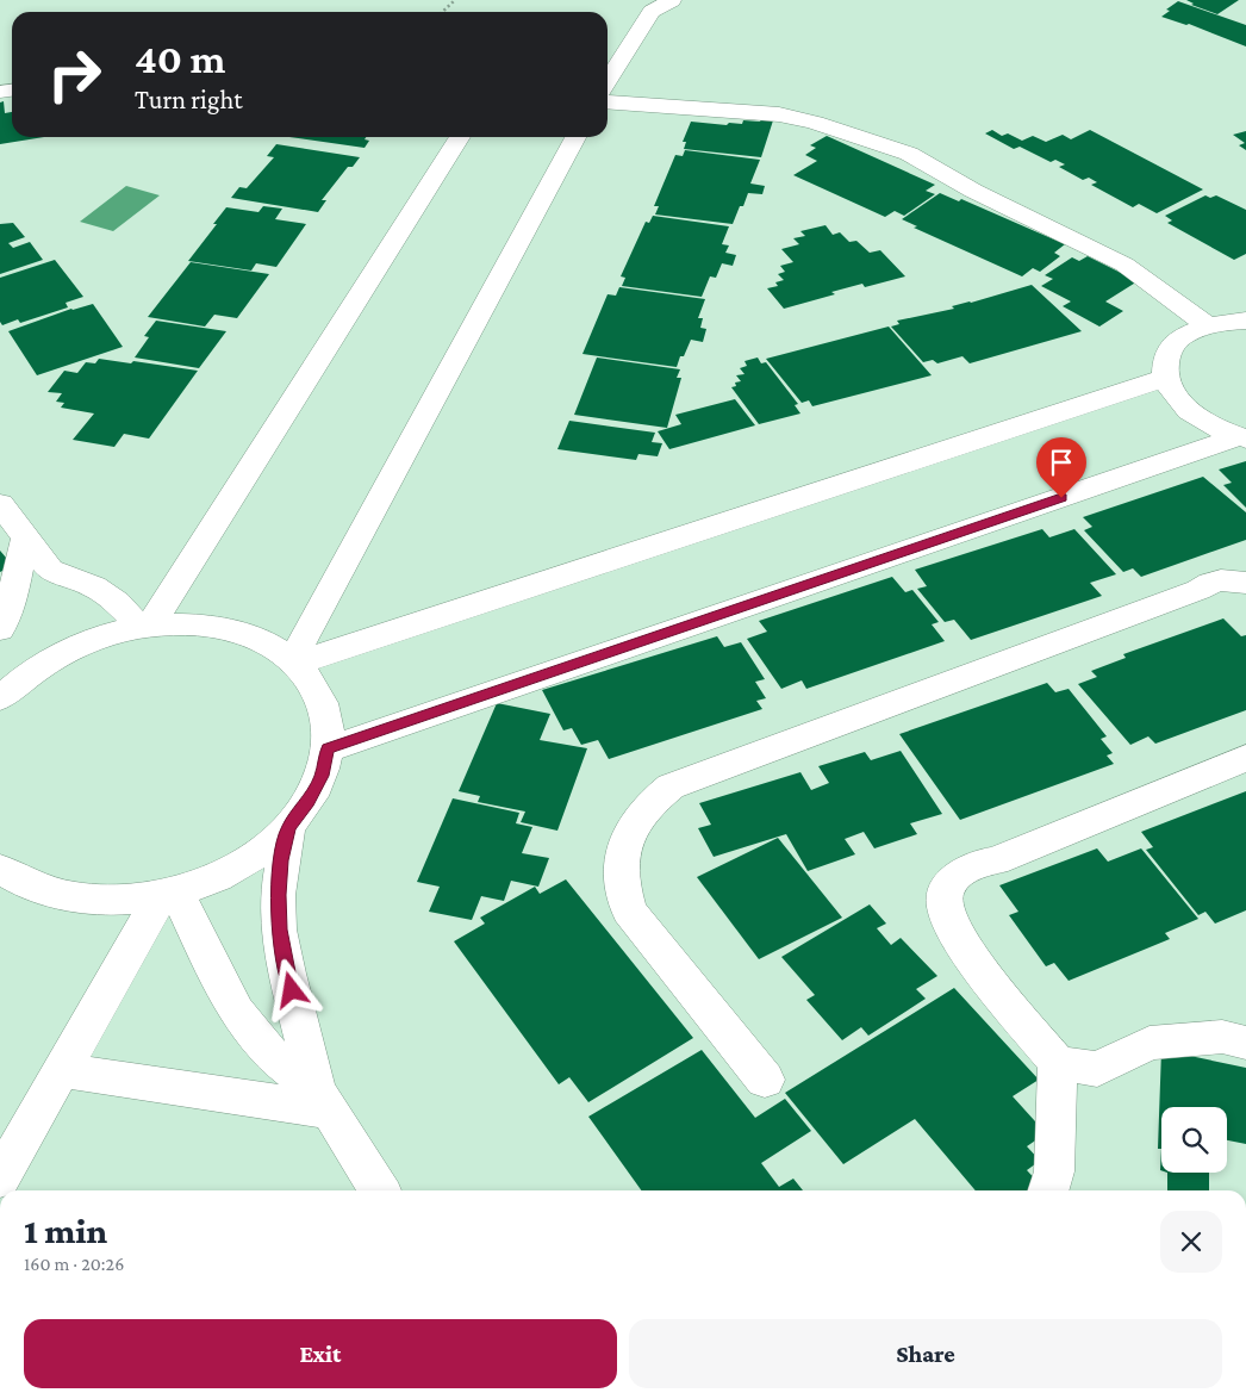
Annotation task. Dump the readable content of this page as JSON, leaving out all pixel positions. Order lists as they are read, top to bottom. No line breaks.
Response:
{"page":{"turn":["40 m","Turn right"],"heading":["1 min","160 m · 20:26"],"buttons":["Exit","Share"]}}
